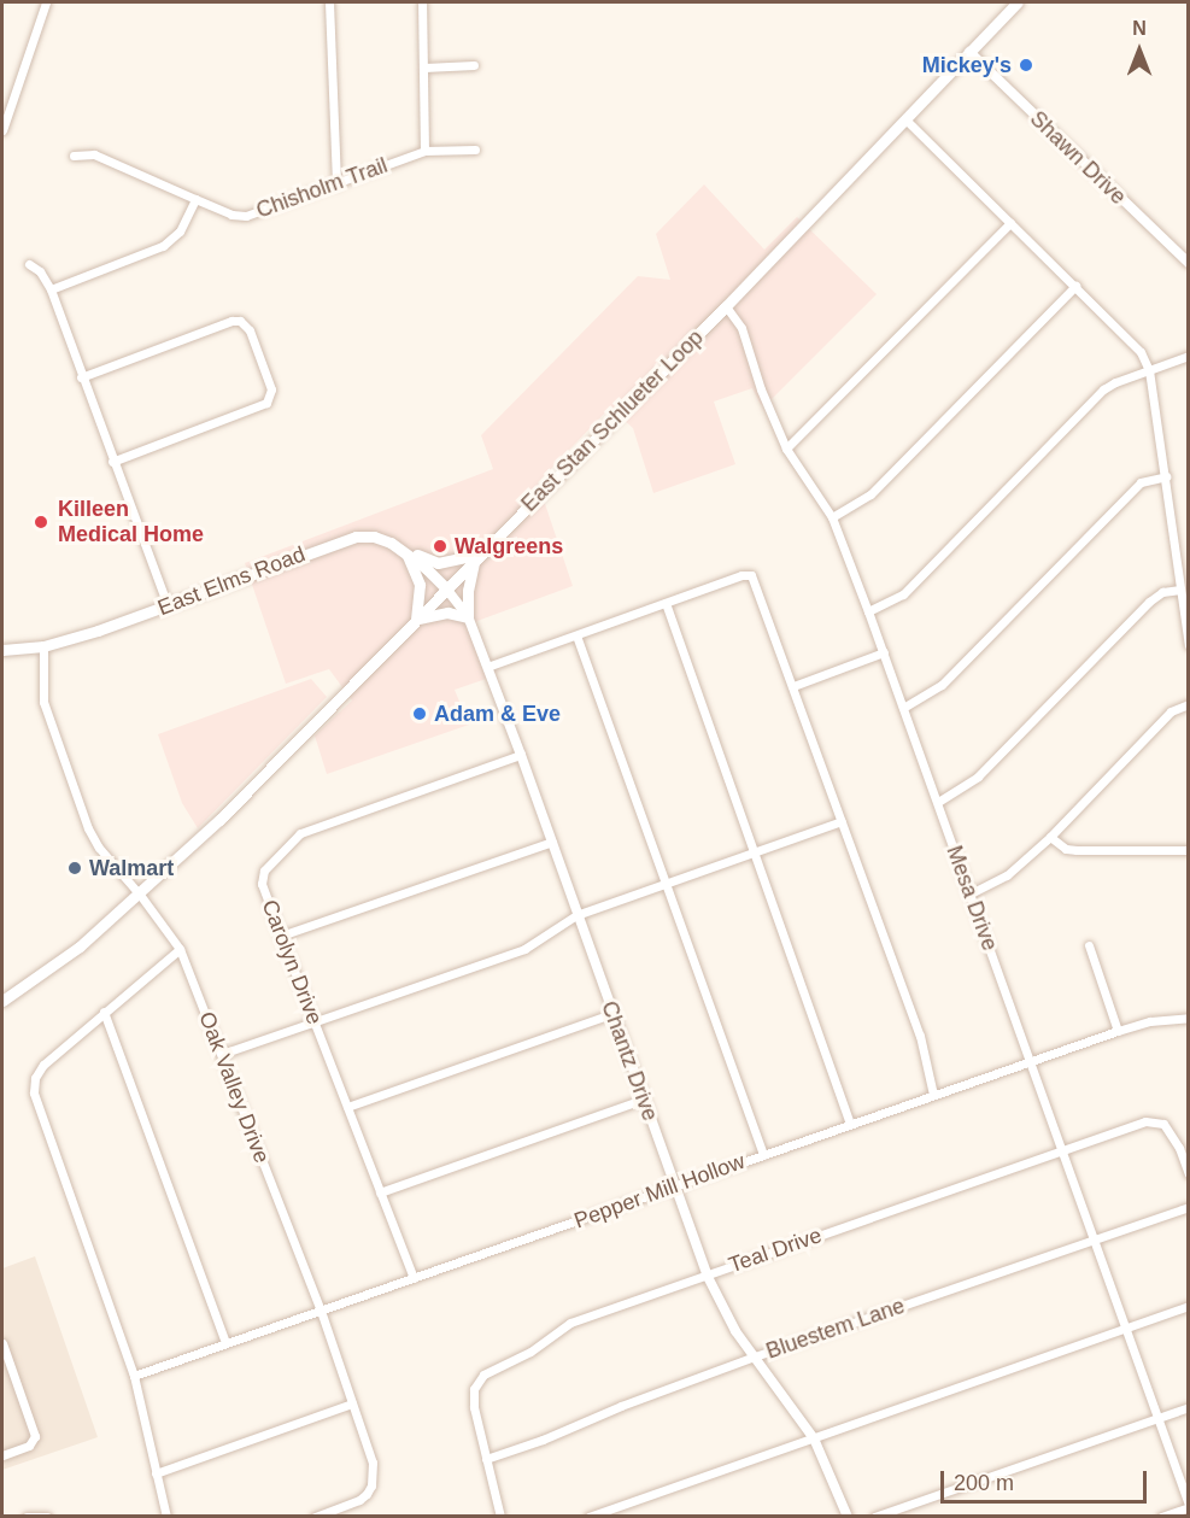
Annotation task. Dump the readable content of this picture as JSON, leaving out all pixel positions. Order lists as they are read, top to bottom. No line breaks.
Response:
{"streets":{"main road":["East Stan Schlueter Loop","East Elms Road"],"street":["Shawn Drive","Chisholm Trail","Mesa Drive","Carolyn Drive","Chantz Drive","Oak Valley Drive","Pepper Mill Hollow","Teal Drive","Bluestem Lane"]},"crossings":[["Shawn Drive","East Stan Schlueter Loop"],["East Stan Schlueter Loop","East Elms Road"],["East Stan Schlueter Loop","Mesa Drive"],["East Stan Schlueter Loop","Chantz Drive"],["East Stan Schlueter Loop","Oak Valley Drive"],["East Elms Road","Chantz Drive"],["East Elms Road","Oak Valley Drive"],["Mesa Drive","Pepper Mill Hollow"],["Mesa Drive","Teal Drive"],["Mesa Drive","Bluestem Lane"],["Carolyn Drive","Chantz Drive"],["Carolyn Drive","Pepper Mill Hollow"],["Chantz Drive","Pepper Mill Hollow"],["Chantz Drive","Teal Drive"],["Chantz Drive","Bluestem Lane"],["Oak Valley Drive","Pepper Mill Hollow"],["Teal Drive","Bluestem Lane"]],"places":["Mickey's","Killeen Medical Home","Walgreens","Adam & Eve","Walmart"],"scale_bar":"200 m","north":"top"}
